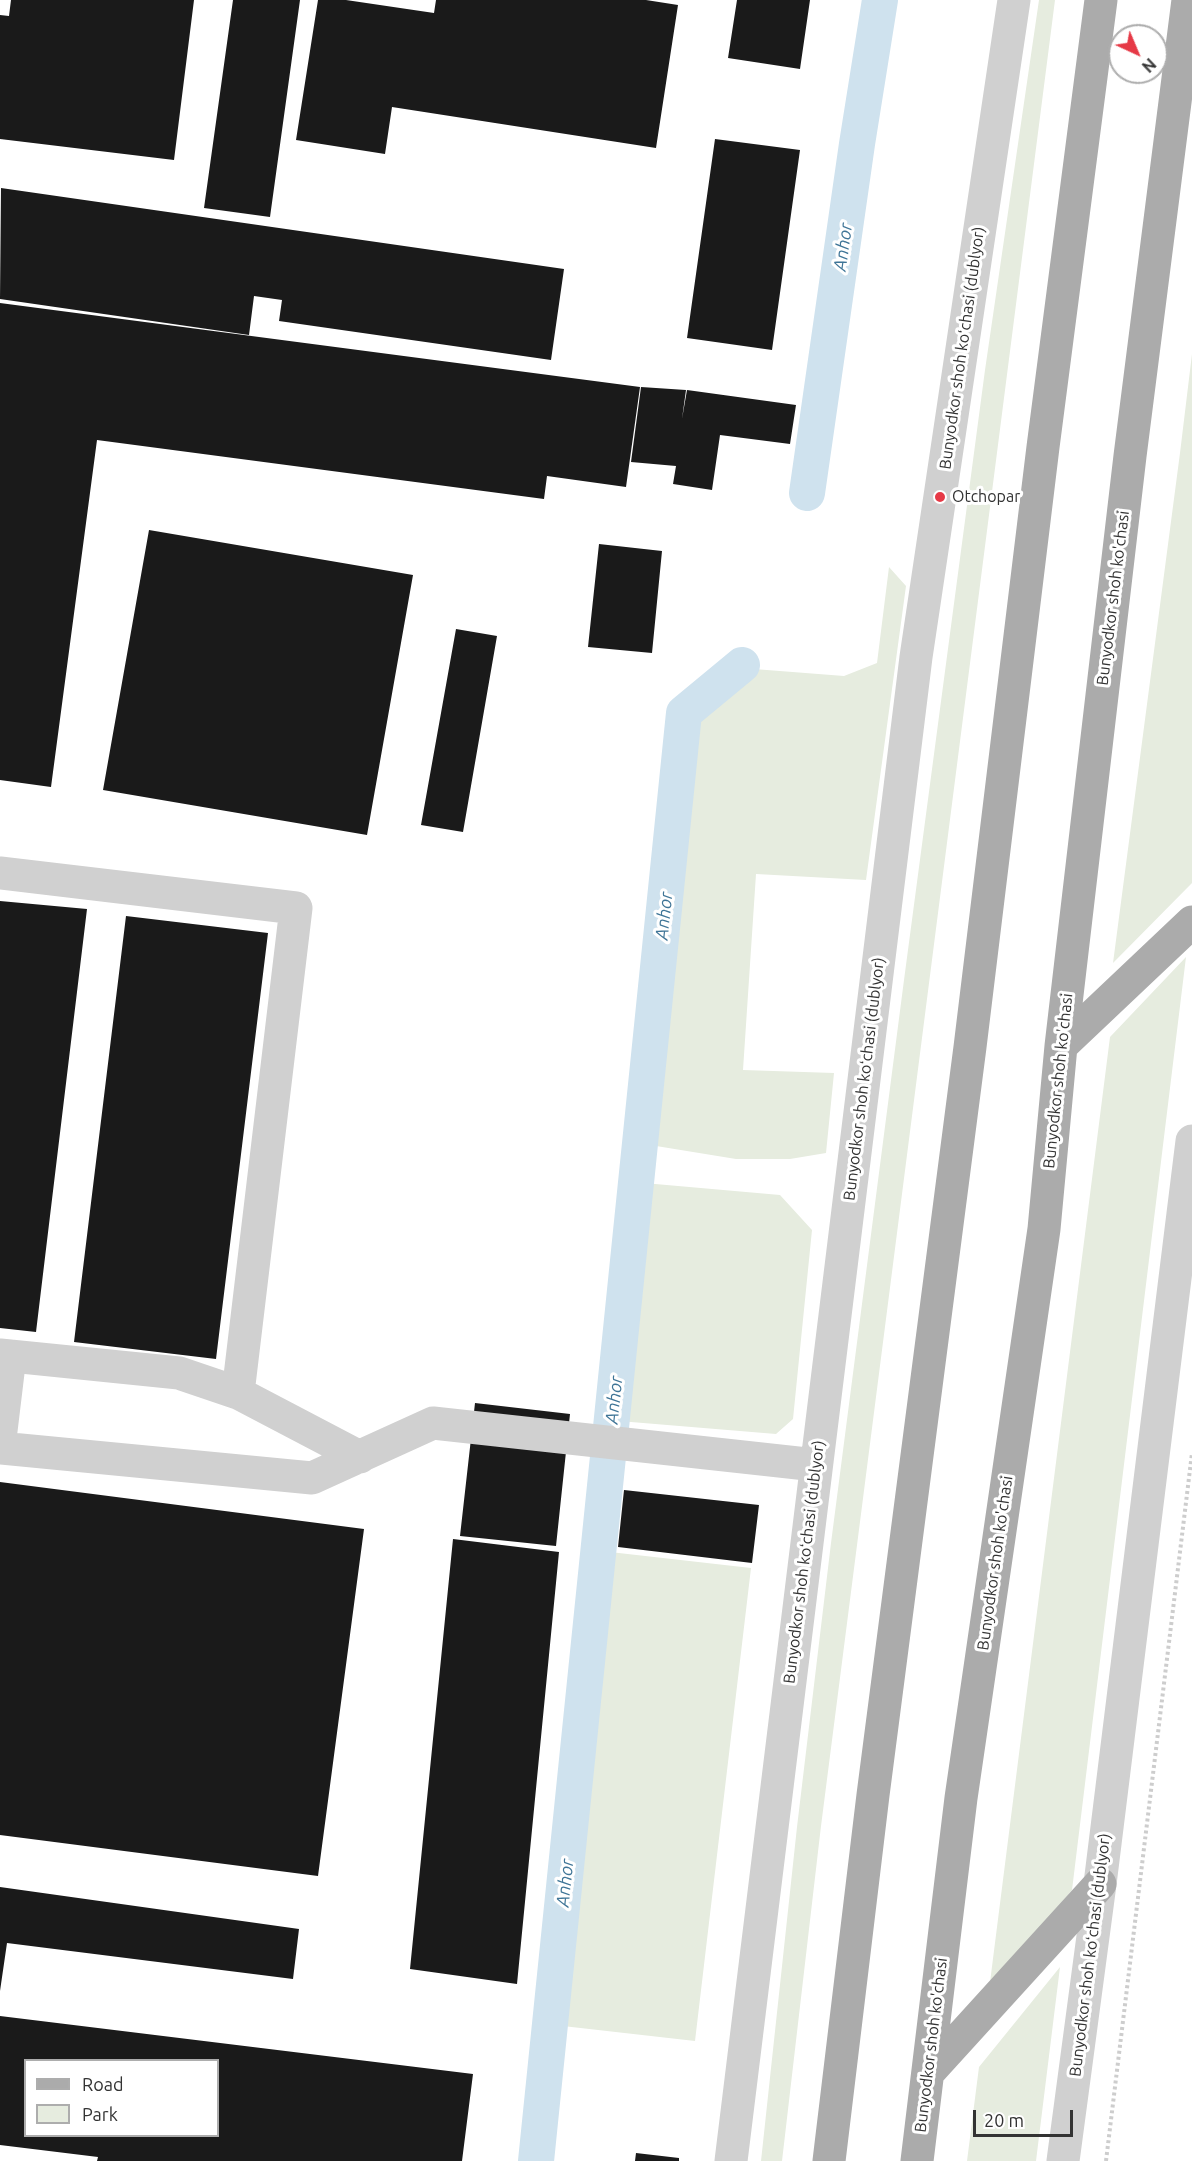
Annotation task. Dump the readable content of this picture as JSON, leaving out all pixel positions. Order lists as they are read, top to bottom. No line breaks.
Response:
{"streets":{"main road":["Bunyodkor shoh ko'chasi"],"street":["Bunyodkor shoh koʻchasi (dublyor)"]},"water":["Anhor"],"places":["Otchopar"],"legend":["Road","Park"],"scale_bar":"20 m","north":"bottom right"}
